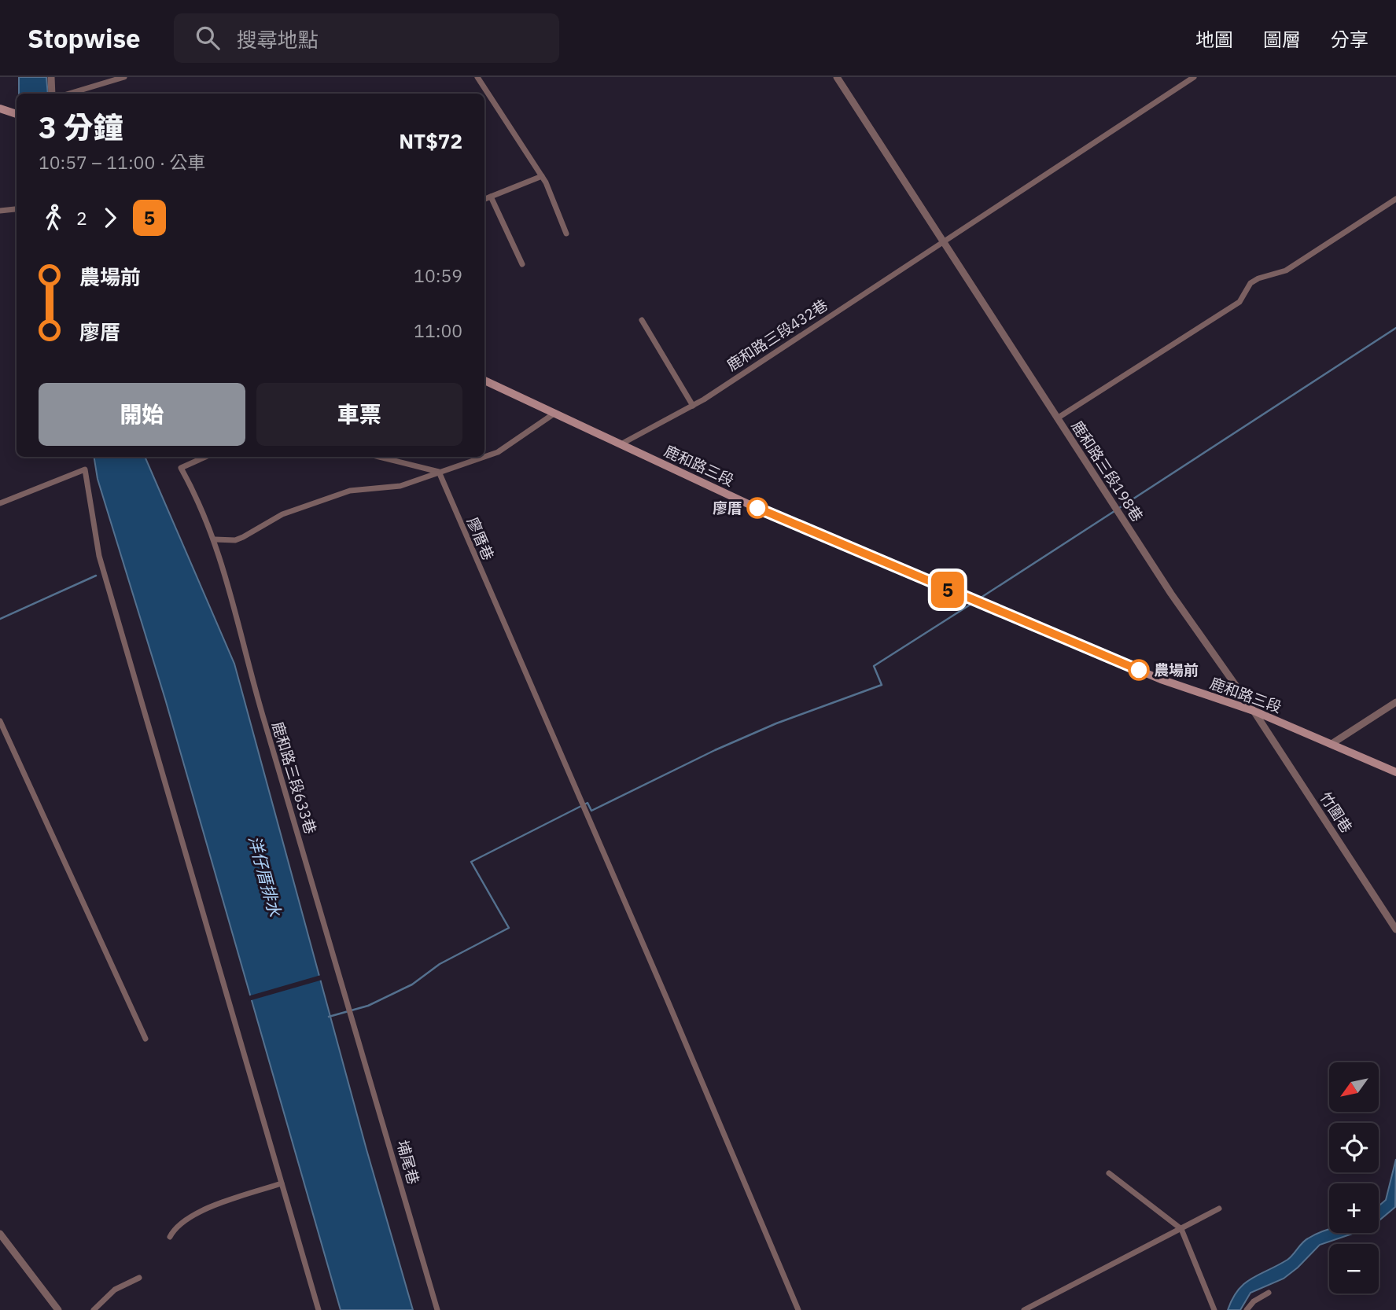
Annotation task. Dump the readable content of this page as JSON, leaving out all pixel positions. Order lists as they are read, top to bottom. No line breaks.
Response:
{"streets":{"main road":["鹿和路三段"],"street":["鹿和路三段432巷","鹿和路三段198巷","廖厝巷","鹿和路三段633巷","竹圍巷","埔尾巷"]},"crossings":[["鹿和路三段432巷","鹿和路三段"],["鹿和路三段432巷","鹿和路三段198巷"],["鹿和路三段","鹿和路三段198巷"],["鹿和路三段","竹圍巷"],["鹿和路三段198巷","竹圍巷"],["鹿和路三段633巷","埔尾巷"]],"water":["洋仔厝排水"],"places":["廖厝","農場前"],"lines":["bus line 5"],"north":"bottom left","page":{"header":"Stopwise","search":"搜尋地點","nav":["地圖","圖層","分享"],"on_map":"5","heading":["3 分鐘","10:57 – 11:00 · 公車","NT$72"],"legs":["2","5"],"list":[{"name":"農場前","value":"10:59"},{"name":"廖厝","value":"11:00"}],"buttons":["開始","車票"],"map_buttons":["+","−"]}}
